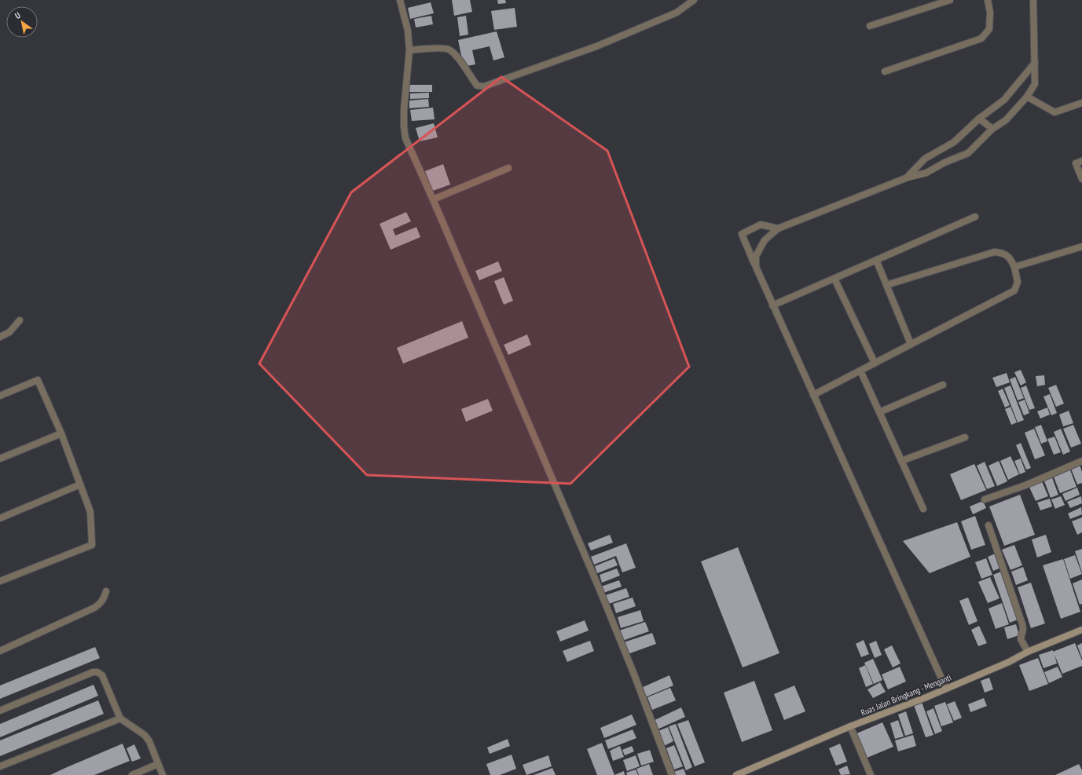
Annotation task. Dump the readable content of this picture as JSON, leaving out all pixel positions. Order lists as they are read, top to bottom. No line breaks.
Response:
{"streets":{"main road":["Ruas Jalan Bringkang - Menganti"]},"north":"top left"}
